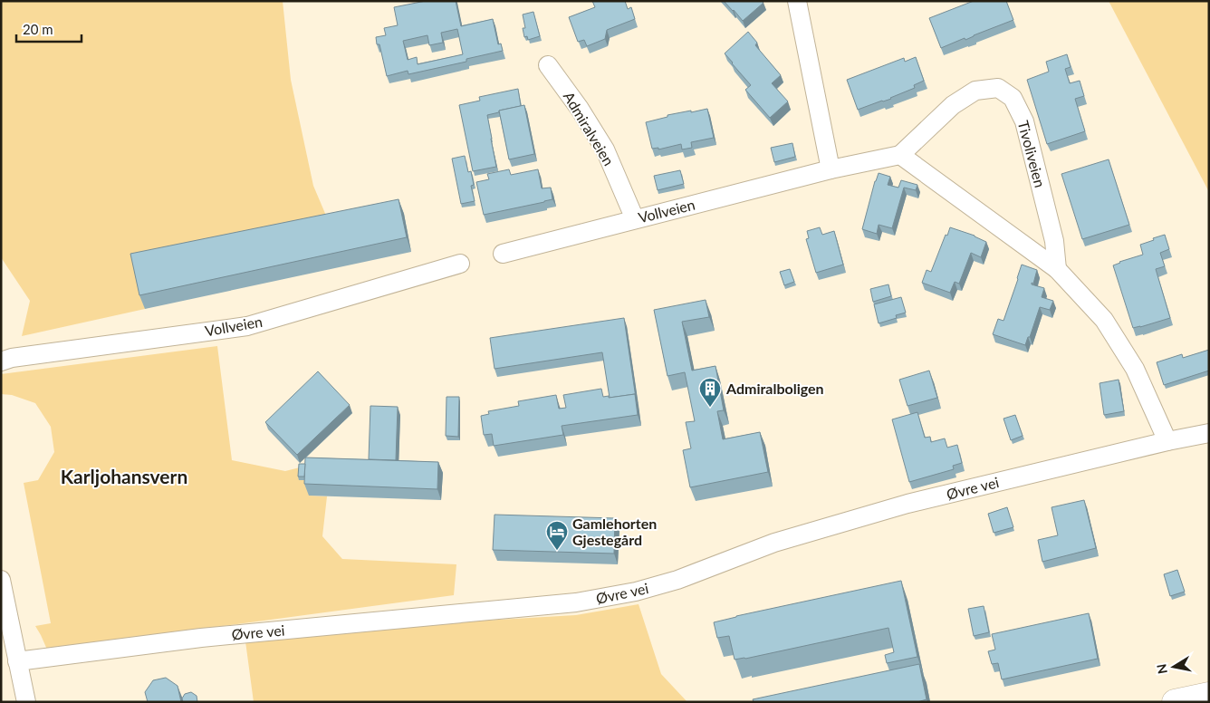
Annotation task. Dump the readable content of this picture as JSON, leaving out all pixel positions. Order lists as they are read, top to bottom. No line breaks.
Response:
{"streets":{"street":["Admiralveien","Tivoliveien","Vollveien","Øvre vei"]},"crossings":[["Admiralveien","Vollveien"]],"districts":["Karljohansvern"],"places":{"building":["Admiralboligen"],"hotel":["Gamlehorten Gjestegård"]},"scale_bar":"20 m","north":"left"}
